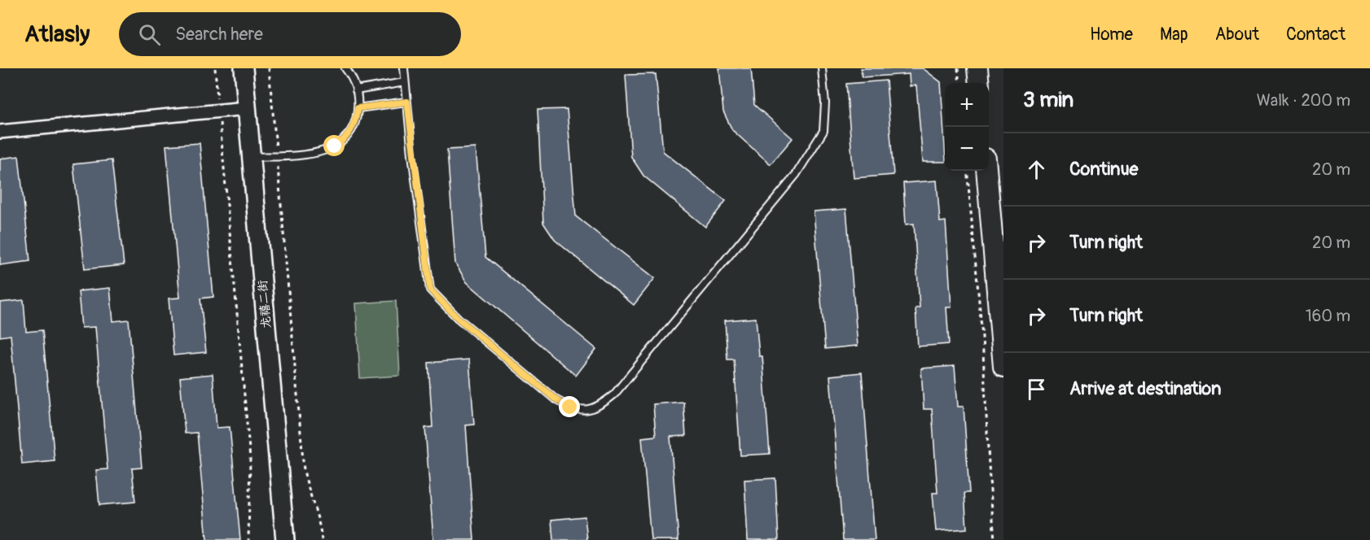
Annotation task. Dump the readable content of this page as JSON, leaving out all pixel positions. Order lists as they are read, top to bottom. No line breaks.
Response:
{"streets":{"street":["龙禧二街"]},"page":{"header":"Atlasly","search":"Search here","nav":["Home","Map","About","Contact"],"heading":["3 min","Walk · 200 m"],"map_buttons":["+","−"],"list":[["Continue","20 m"],["Turn right","20 m"],["Turn right","160 m"],"Arrive at destination"]}}
